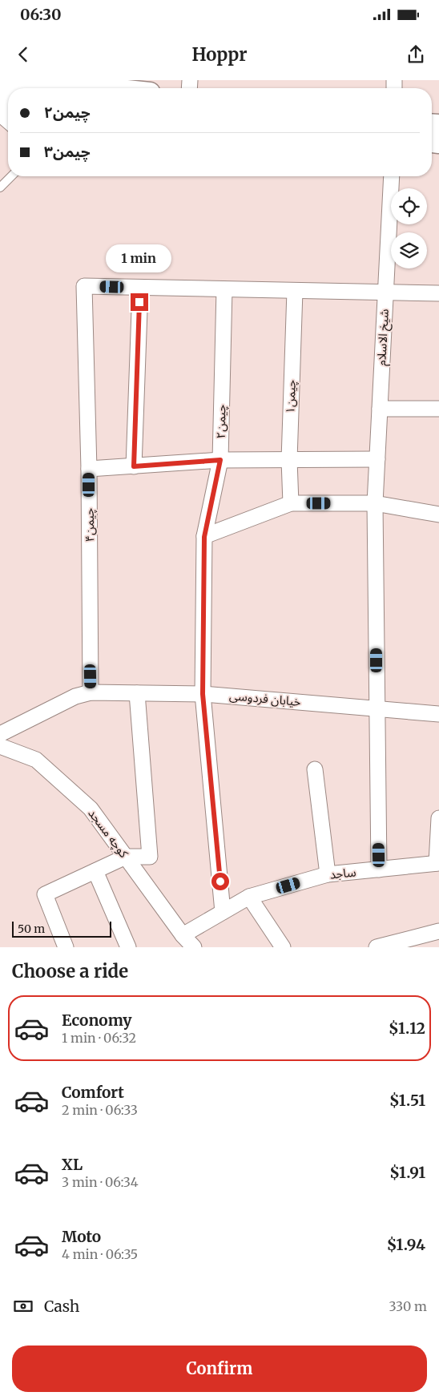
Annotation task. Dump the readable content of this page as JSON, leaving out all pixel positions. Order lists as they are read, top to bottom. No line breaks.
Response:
{"streets":{"street":["شیخ الاسلام","چیمن۱","چیمن۲","چیمن۴","خیابان فردوسی","کوچه مسجد","ساجد"]},"crossings":[["شیخ الاسلام","خیابان فردوسی"],["شیخ الاسلام","ساجد"],["چیمن۲","خیابان فردوسی"],["چیمن۲","ساجد"],["چیمن۴","خیابان فردوسی"],["کوچه مسجد","ساجد"]],"scale_bar":"50 m","page":{"status":"06:30","header":"Hoppr","banner":["چیمن۲","چیمن۳"],"bubble":"1 min","scale":"50 m","heading":"Choose a ride","list":[{"name":"Economy","note":"1 min · 06:32","value":"$1.12"},{"name":"Comfort","note":"2 min · 06:33","value":"$1.51"},{"name":"XL","note":"3 min · 06:34","value":"$1.91"},{"name":"Moto","note":"4 min · 06:35","value":"$1.94"}],"pay":["Cash","330 m"],"buttons":"Confirm"}}
